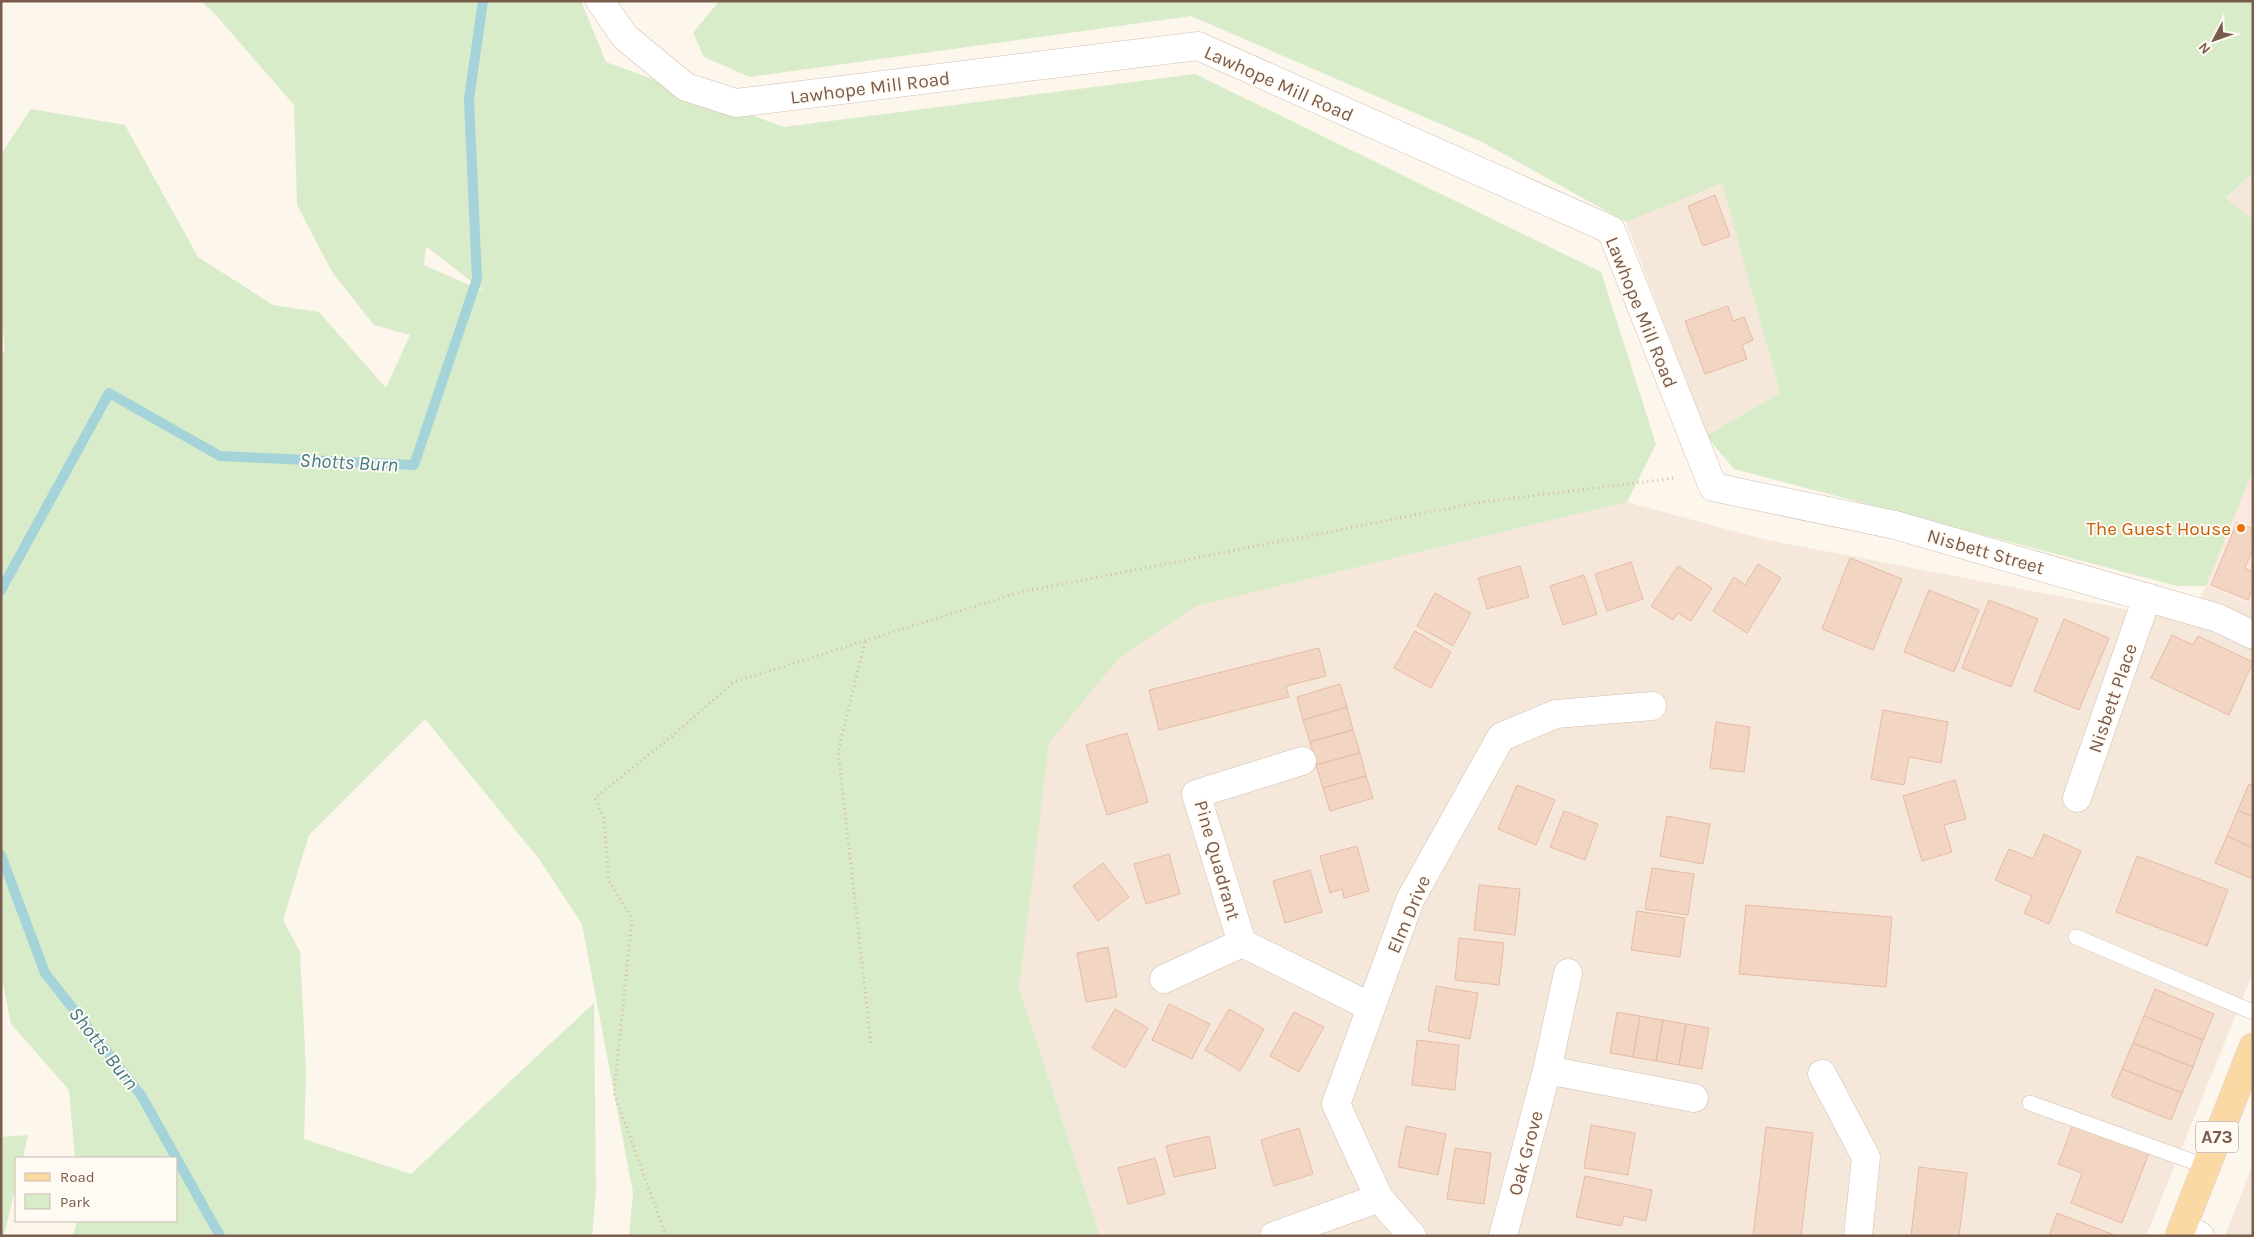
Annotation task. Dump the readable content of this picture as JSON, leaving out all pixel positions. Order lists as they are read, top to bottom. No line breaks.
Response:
{"streets":{"main road":["A73"],"street":["Lawhope Mill Road","Nisbett Street","Nisbett Place","Pine Quadrant","Elm Drive","Oak Grove"]},"crossings":[["Lawhope Mill Road","Nisbett Street"],["Nisbett Street","Nisbett Place"],["Pine Quadrant","Elm Drive"]],"water":["Shotts Burn"],"places":["The Guest House"],"legend":["Road","Park"],"north":"bottom left"}
